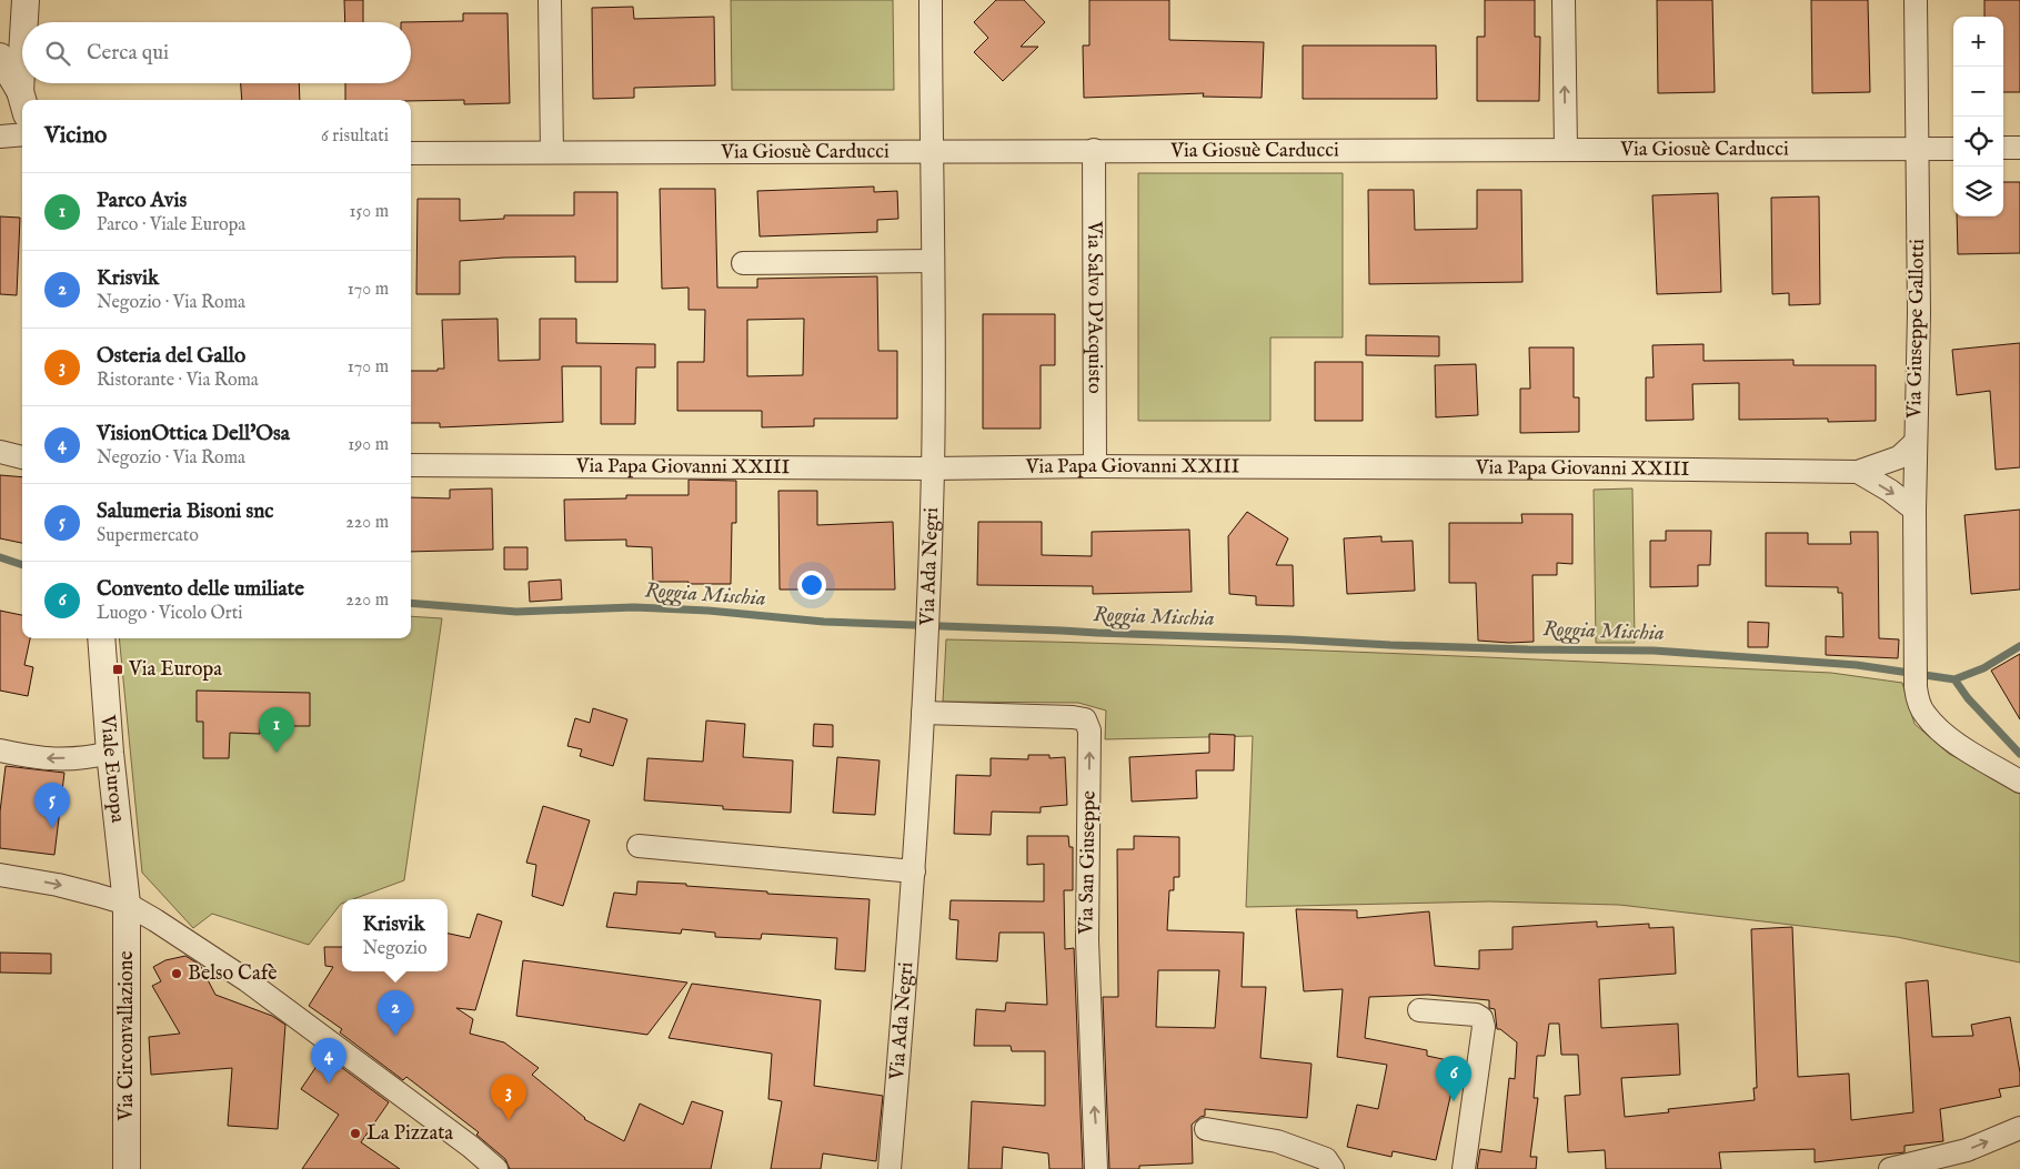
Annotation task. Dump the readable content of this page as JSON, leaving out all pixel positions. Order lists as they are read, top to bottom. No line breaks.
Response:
{"streets":{"street":["Via Giosuè Carducci","Via Salvo D'Acquisto","Via Giuseppe Gallotti","Via Papa Giovanni XXIII","Via Ada Negri","Viale Europa","Via San Giuseppe","Via Circonvallazione"]},"crossings":[["Via Giosuè Carducci","Via Salvo D'Acquisto"],["Via Giosuè Carducci","Via Giuseppe Gallotti"],["Via Giosuè Carducci","Via Ada Negri"],["Via Salvo D'Acquisto","Via Papa Giovanni XXIII"],["Via Papa Giovanni XXIII","Via Ada Negri"],["Via Ada Negri","Via San Giuseppe"],["Viale Europa","Via Circonvallazione"]],"water":["Roggia Mischia"],"places":{"transit":["Via Europa"],"other":["Belso Cafè","La Pizzata"]},"page":{"map_buttons":["+","−"],"search":"Cerca qui","heading":["Vicino","6 risultati"],"list":[{"mark":"1","name":"Parco Avis","note":"Parco · Viale Europa","value":"150 m"},{"mark":"2","name":"Krisvik","note":"Negozio · Via Roma","value":"170 m"},{"mark":"3","name":"Osteria del Gallo","note":"Ristorante · Via Roma","value":"170 m"},{"mark":"4","name":"VisionOttica Dell'Osa","note":"Negozio · Via Roma","value":"190 m"},{"mark":"5","name":"Salumeria Bisoni snc","note":"Supermercato","value":"220 m"},{"mark":"6","name":"Convento delle umiliate","note":"Luogo · Vicolo Orti","value":"220 m"}],"pins":["1","5","2","4","6","3"],"popup":["Krisvik","Negozio"]}}
